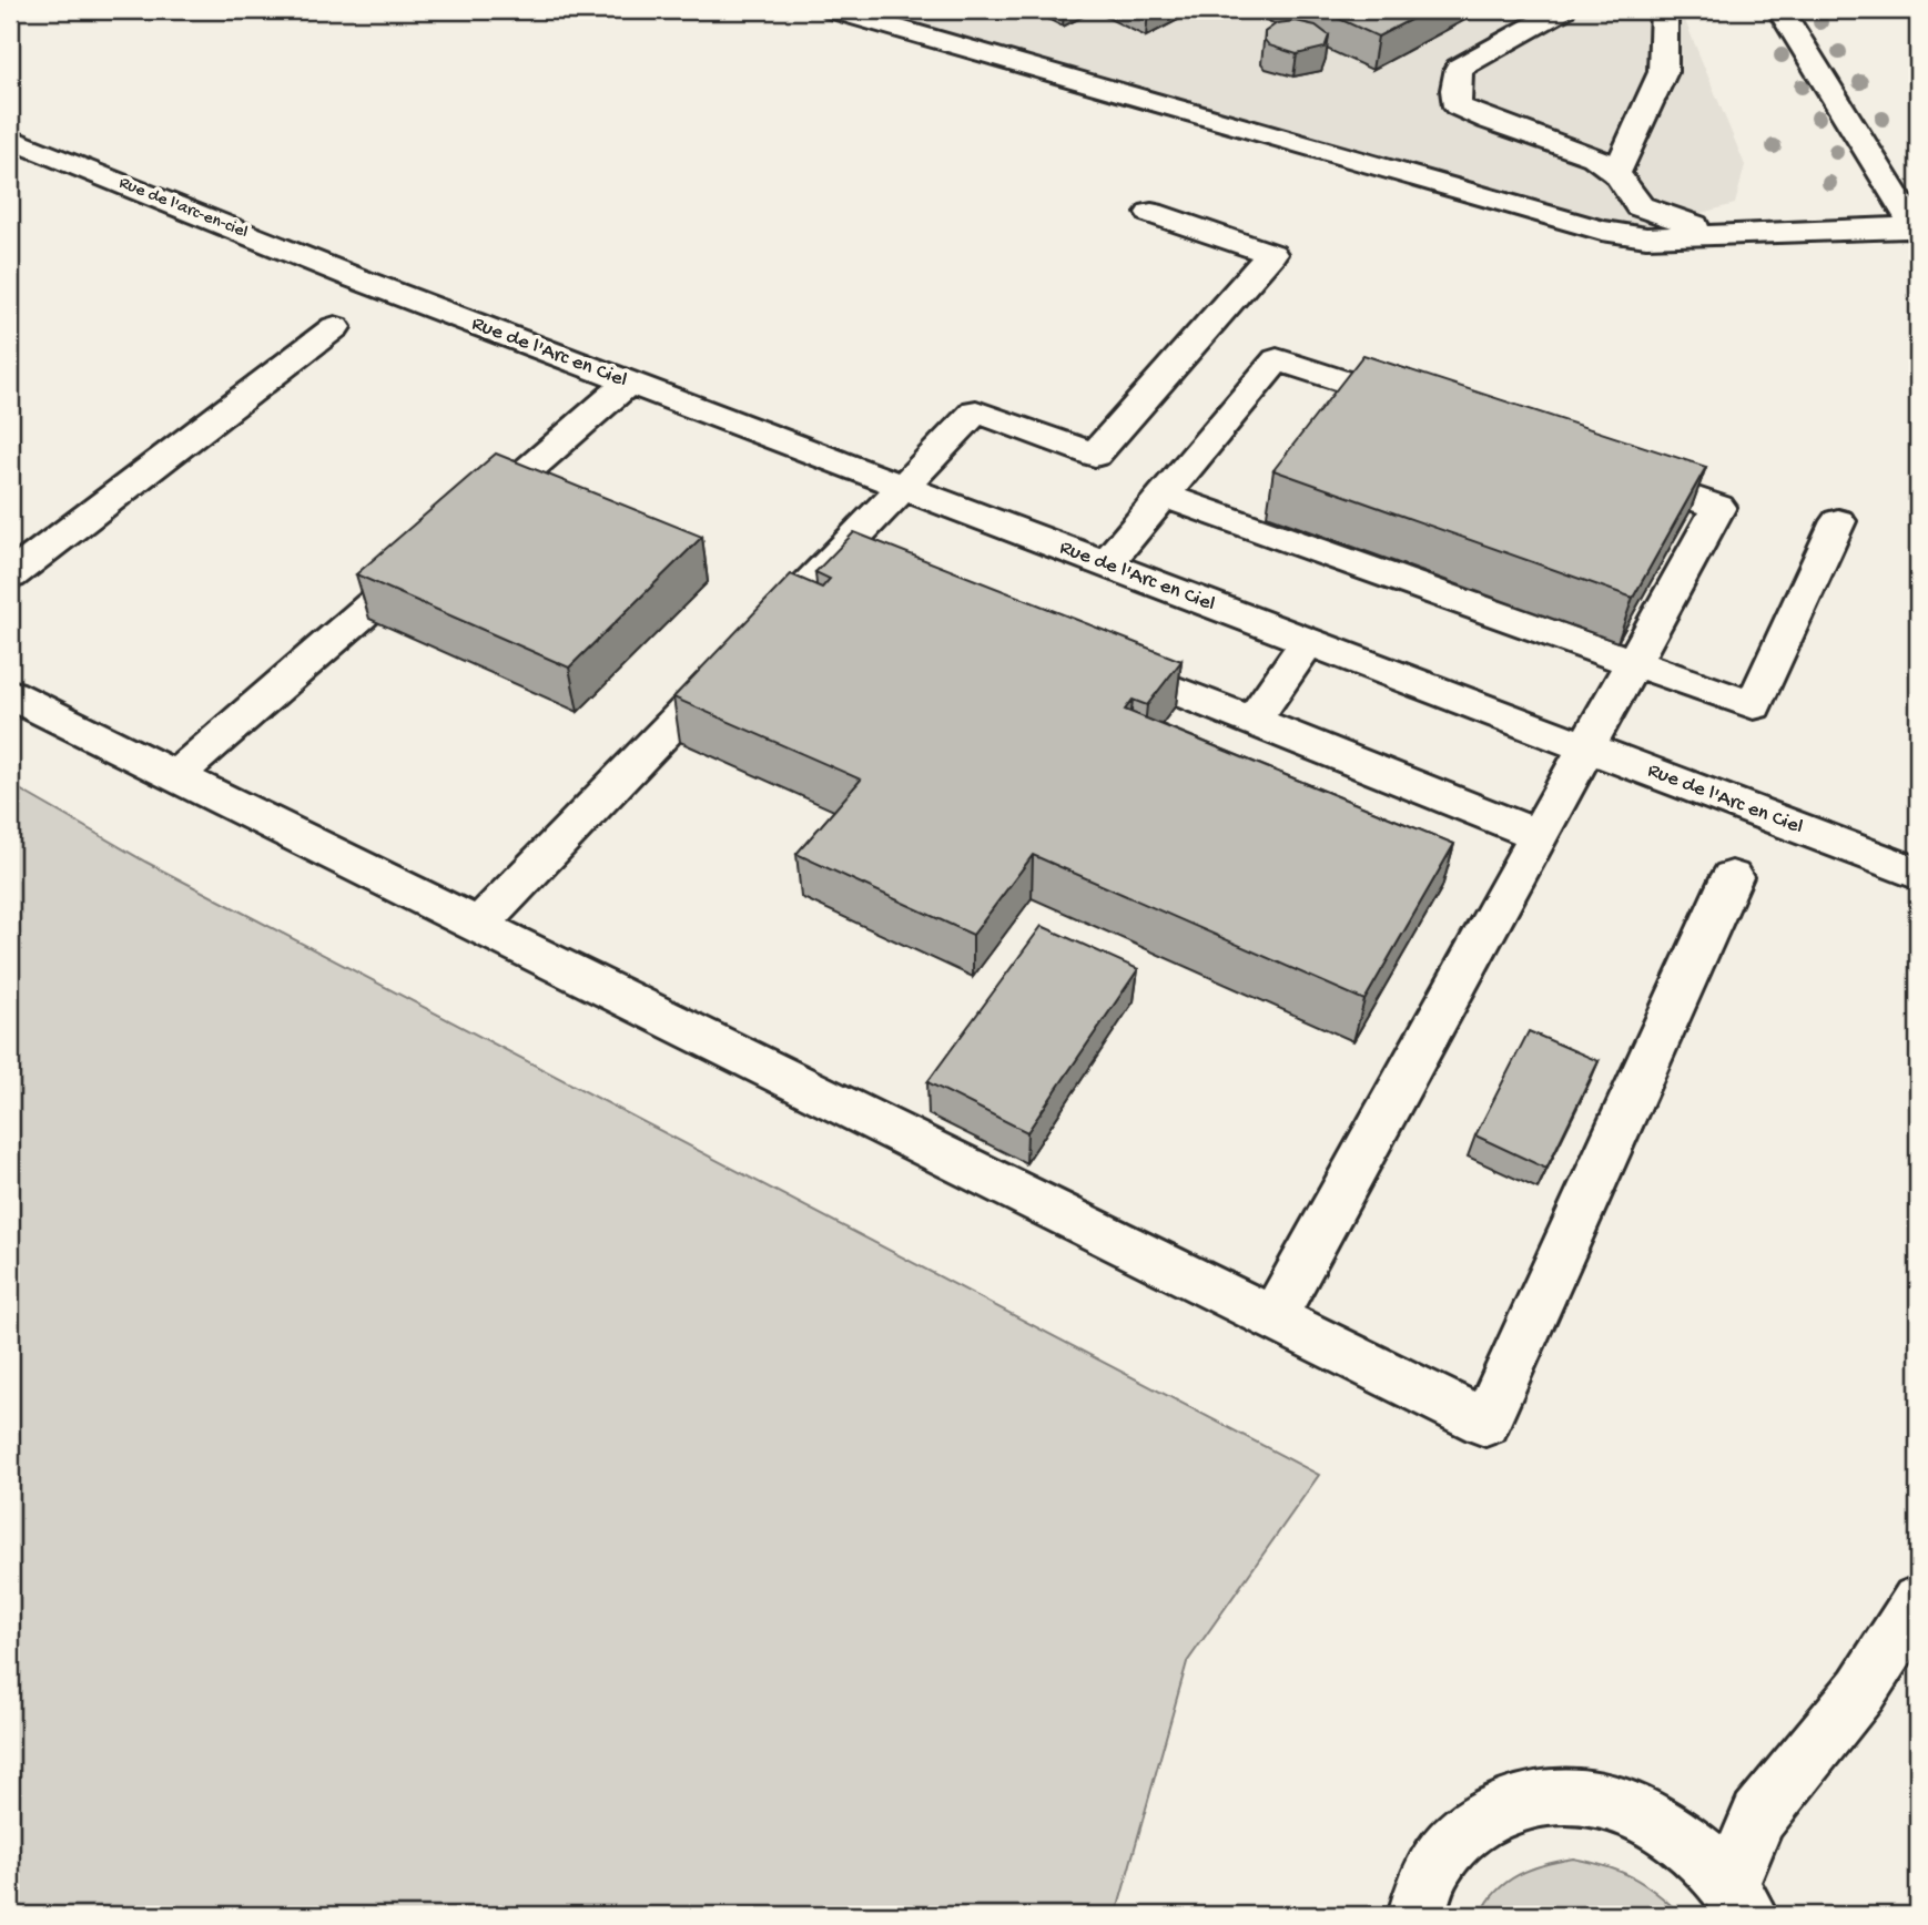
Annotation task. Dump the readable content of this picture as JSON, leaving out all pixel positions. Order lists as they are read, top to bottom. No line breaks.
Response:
{"streets":{"street":["Rue de l'arc-en-ciel","Rue de l'Arc en Ciel"]},"crossings":[["Rue de l'arc-en-ciel","Rue de l'Arc en Ciel"]]}
